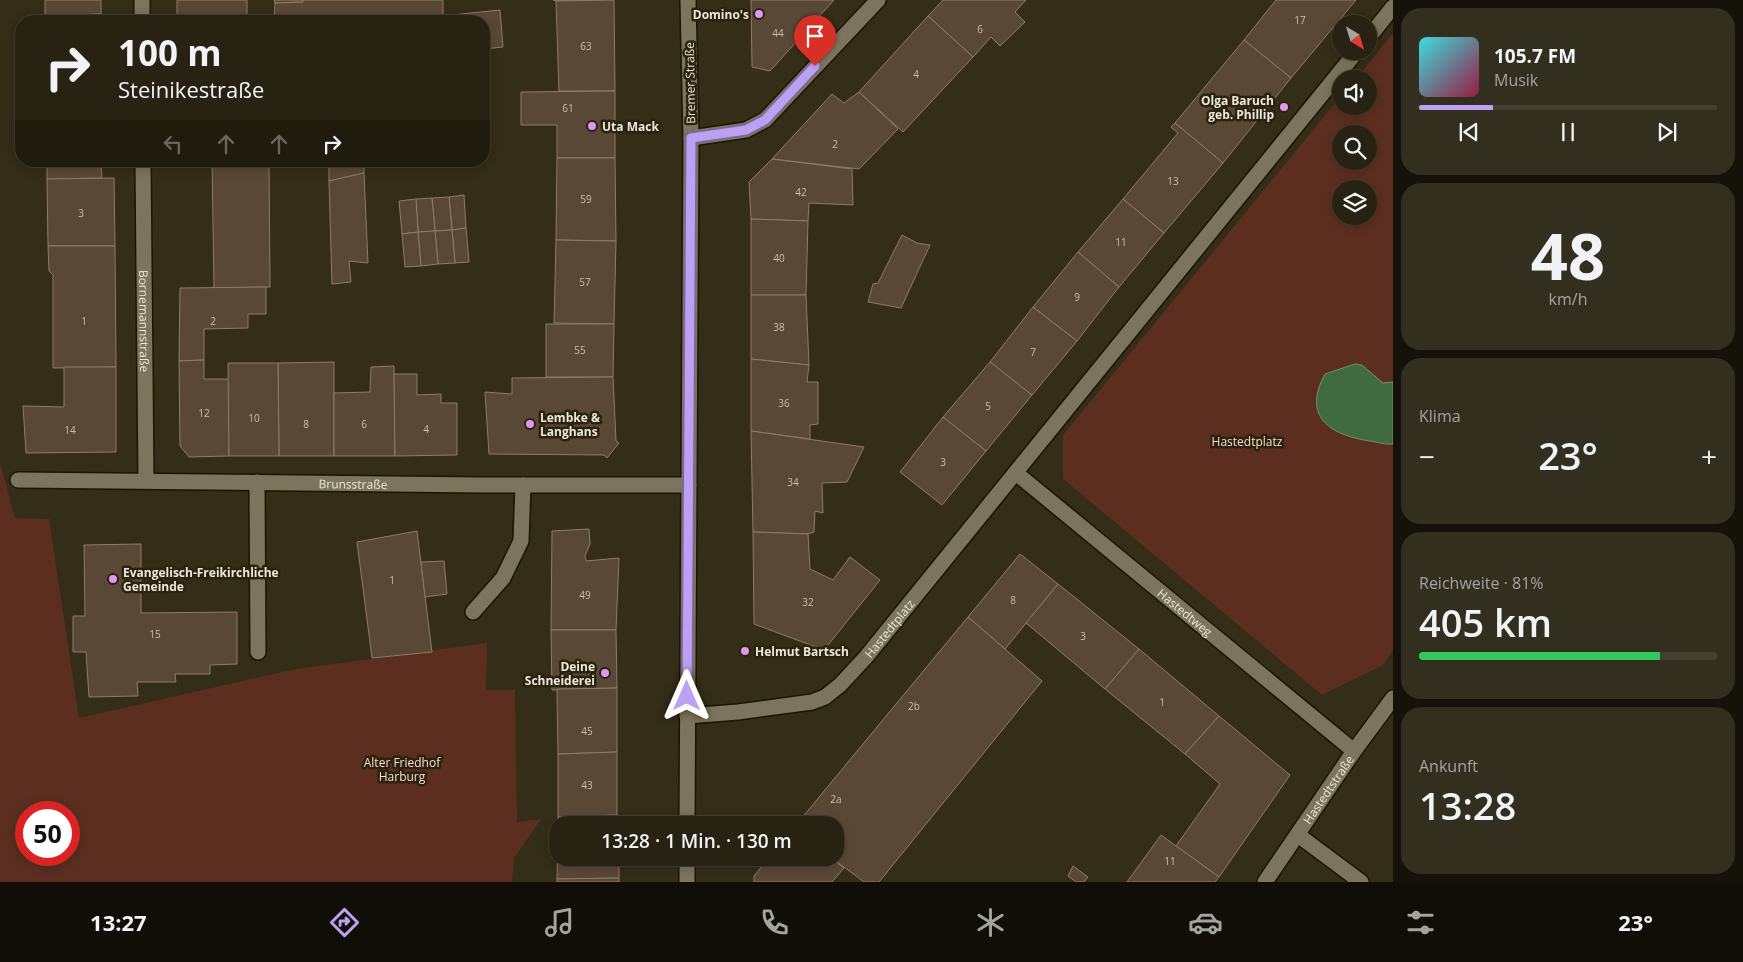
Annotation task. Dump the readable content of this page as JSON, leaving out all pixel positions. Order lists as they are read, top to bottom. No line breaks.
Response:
{"streets":{"street":["Bremer Straße","Bornemannstraße","Brunsstraße","Hastedtweg","Hastedtplatz","Hastedtstraße"]},"crossings":[["Bremer Straße","Brunsstraße"],["Bremer Straße","Hastedtplatz"],["Bornemannstraße","Brunsstraße"],["Hastedtweg","Hastedtplatz"],["Hastedtweg","Hastedtstraße"]],"parks":["Hastedtplatz","Alter Friedhof Harburg"],"places":["Domino's","Olga Baruch geb. Phillip","Uta Mack","Lembke & Langhans","Evangelisch-Freikirchliche Gemeinde","Helmut Bartsch","Deine Schneiderei"],"house_numbers":["17","6","44","63","4","61","2","13","42","59","3","11","40","57","9","1","2","38","55","7","36","5","12","10","8","6","4","14","3","34","1","49","8","32","15","3","1","2b","45","43","2a","11"],"north":"bottom right","page":{"turn":["100 m","Steinikestraße"],"song":["105.7 FM","Musik"],"tile":[["48","km/h"],"Klima",["Reichweite · 81%","405 km"],["Ankunft","13:28"]],"heat":["−","23°","+"],"limit":"50","trip":"13:28 · 1 Min. · 130 m","tabs":["13:27","23°"]}}
